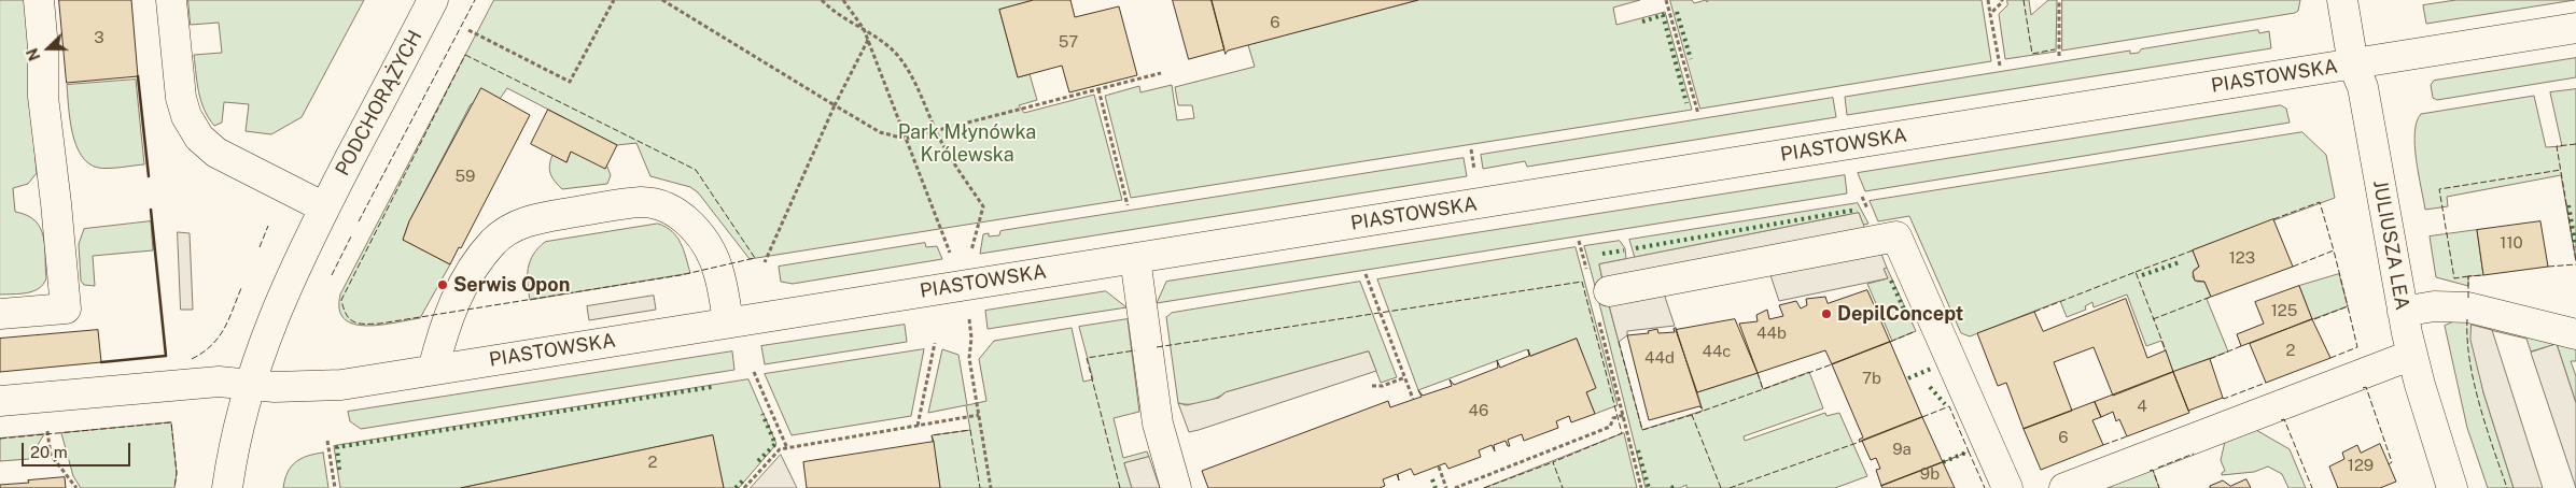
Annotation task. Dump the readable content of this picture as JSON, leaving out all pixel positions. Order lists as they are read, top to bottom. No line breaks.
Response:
{"streets":{"street":["PIASTOWSKA","PODCHORĄŻYCH","JULIUSZA LEA"]},"crossings":[["PIASTOWSKA","PODCHORĄŻYCH"],["PIASTOWSKA","JULIUSZA LEA"]],"parks":["Park Młynówka Królewska"],"places":["Serwis Opon","DepilConcept"],"house_numbers":["6","3","57","59","110","123","125","44b","2","44c","44d","7b","4","46","6","9a","2","129","9b"],"scale_bar":"20 m","north":"left"}
